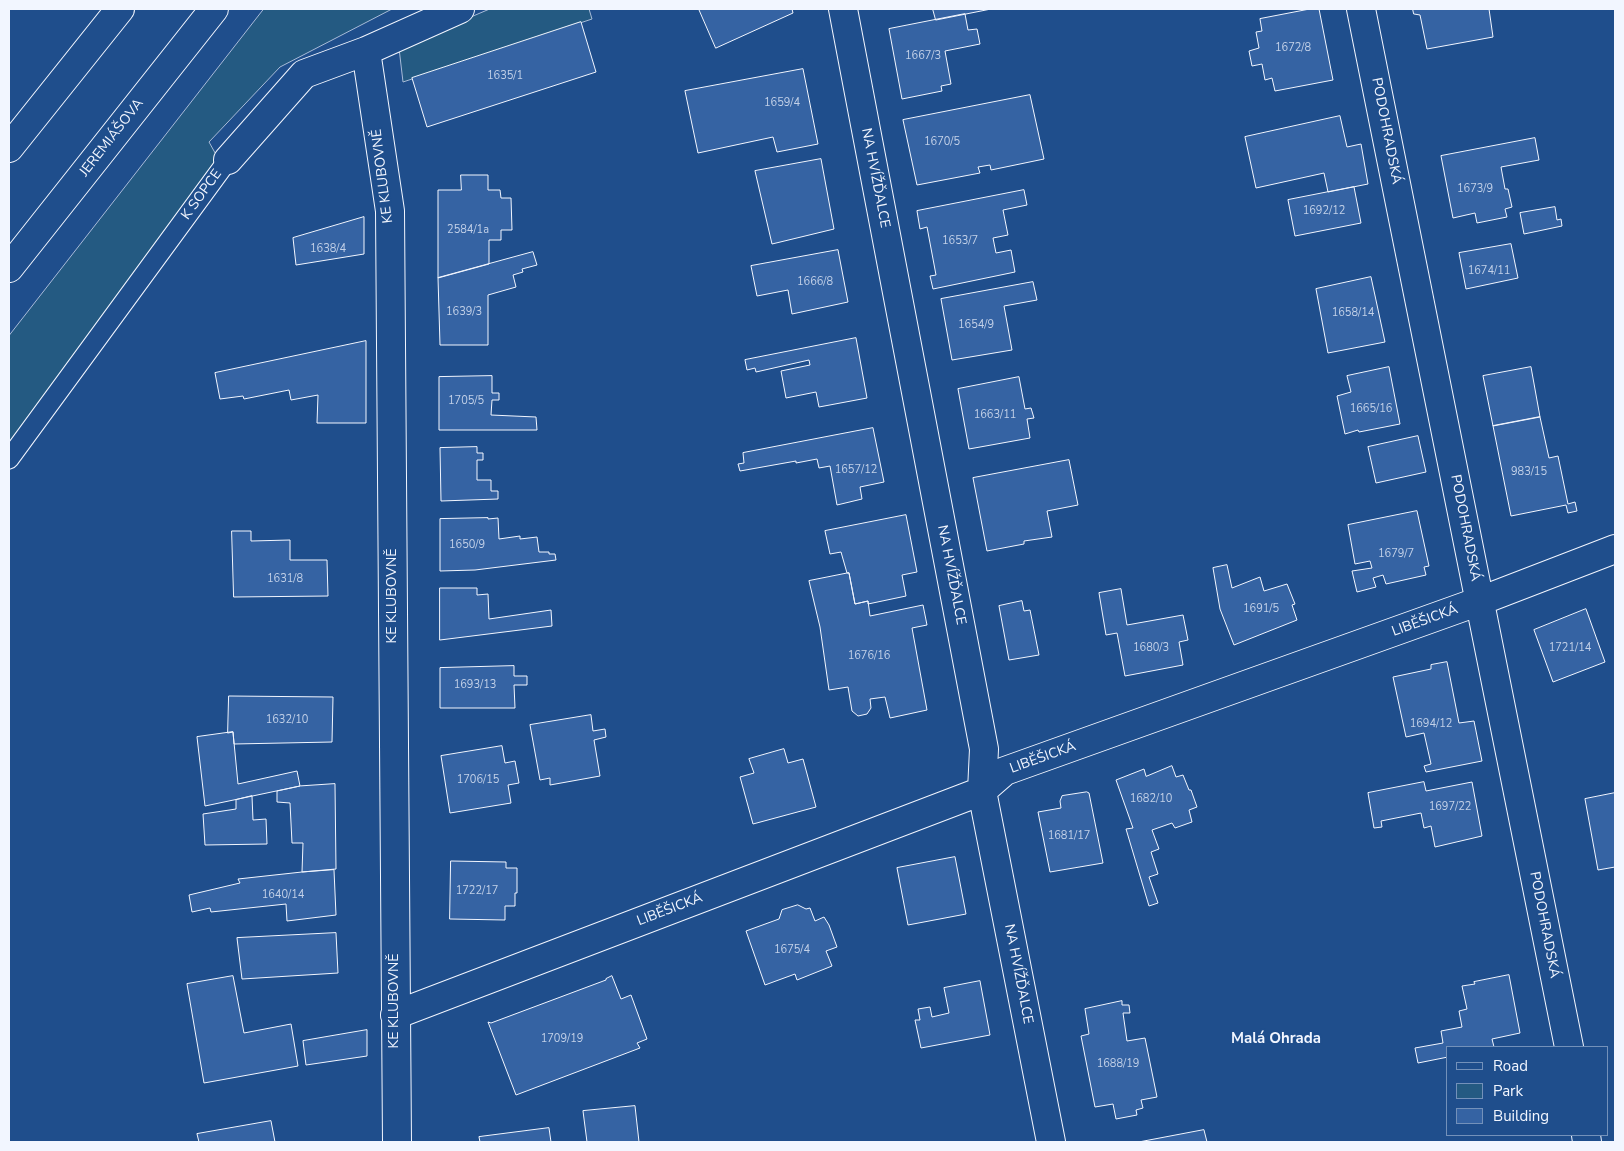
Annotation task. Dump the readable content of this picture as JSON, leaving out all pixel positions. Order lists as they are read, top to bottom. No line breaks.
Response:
{"streets":{"street":["PODOHRADSKÁ","JEREMIÁŠOVA","KE KLUBOVNĚ","NA HVÍŽĎALCE","K SOPCE","LIBĚŠICKÁ"]},"crossings":[["PODOHRADSKÁ","LIBĚŠICKÁ"],["KE KLUBOVNĚ","K SOPCE"],["KE KLUBOVNĚ","LIBĚŠICKÁ"],["NA HVÍŽĎALCE","LIBĚŠICKÁ"]],"districts":["Malá Ohrada"],"house_numbers":["1672/8","1667/3","1635/1","1659/4","1670/5","1673/9","1692/12","2584/1a","1653/7","1638/4","1674/11","1666/8","1639/3","1658/14","1654/9","1705/5","1665/16","1663/11","1657/12","983/15","1650/9","1679/7","1631/8","1691/5","1680/3","1721/14","1676/16","1693/13","1632/10","1694/12","1706/15","1682/10","1697/22","1681/17","1722/17","1640/14","1675/4","1709/19","1688/19"],"legend":["Road","Park","Building"]}
